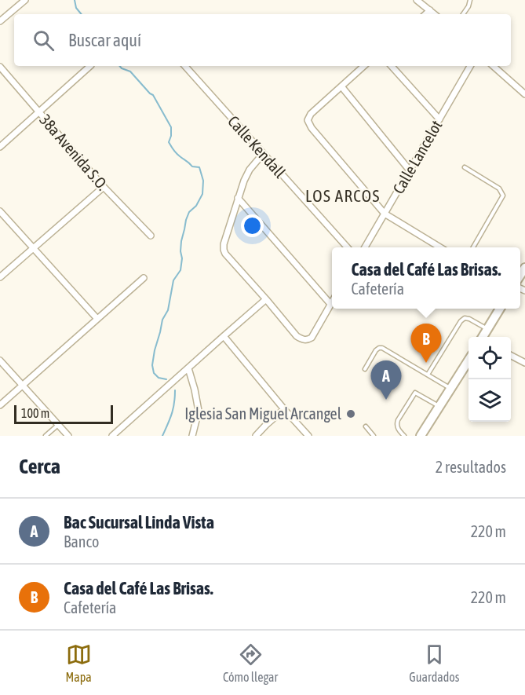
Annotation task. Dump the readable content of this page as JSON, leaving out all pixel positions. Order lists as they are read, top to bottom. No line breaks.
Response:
{"streets":{"street":["Calle Kendall","38a Avenida S.O.","Calle Lancelot"]},"districts":["LOS ARCOS"],"places":["Iglesia San Miguel Arcangel"],"scale_bar":"100 m","page":{"search":"Buscar aquí","popup":["Casa del Café Las Brisas.","Cafetería"],"pins":["B","A"],"scale":"100 m","heading":["Cerca","2 resultados"],"list":[{"mark":"A","name":"Bac Sucursal Linda Vista","note":"Banco","value":"220 m"},{"mark":"B","name":"Casa del Café Las Brisas.","note":"Cafetería","value":"220 m"}],"nav":["Mapa","Cómo llegar","Guardados"]}}
